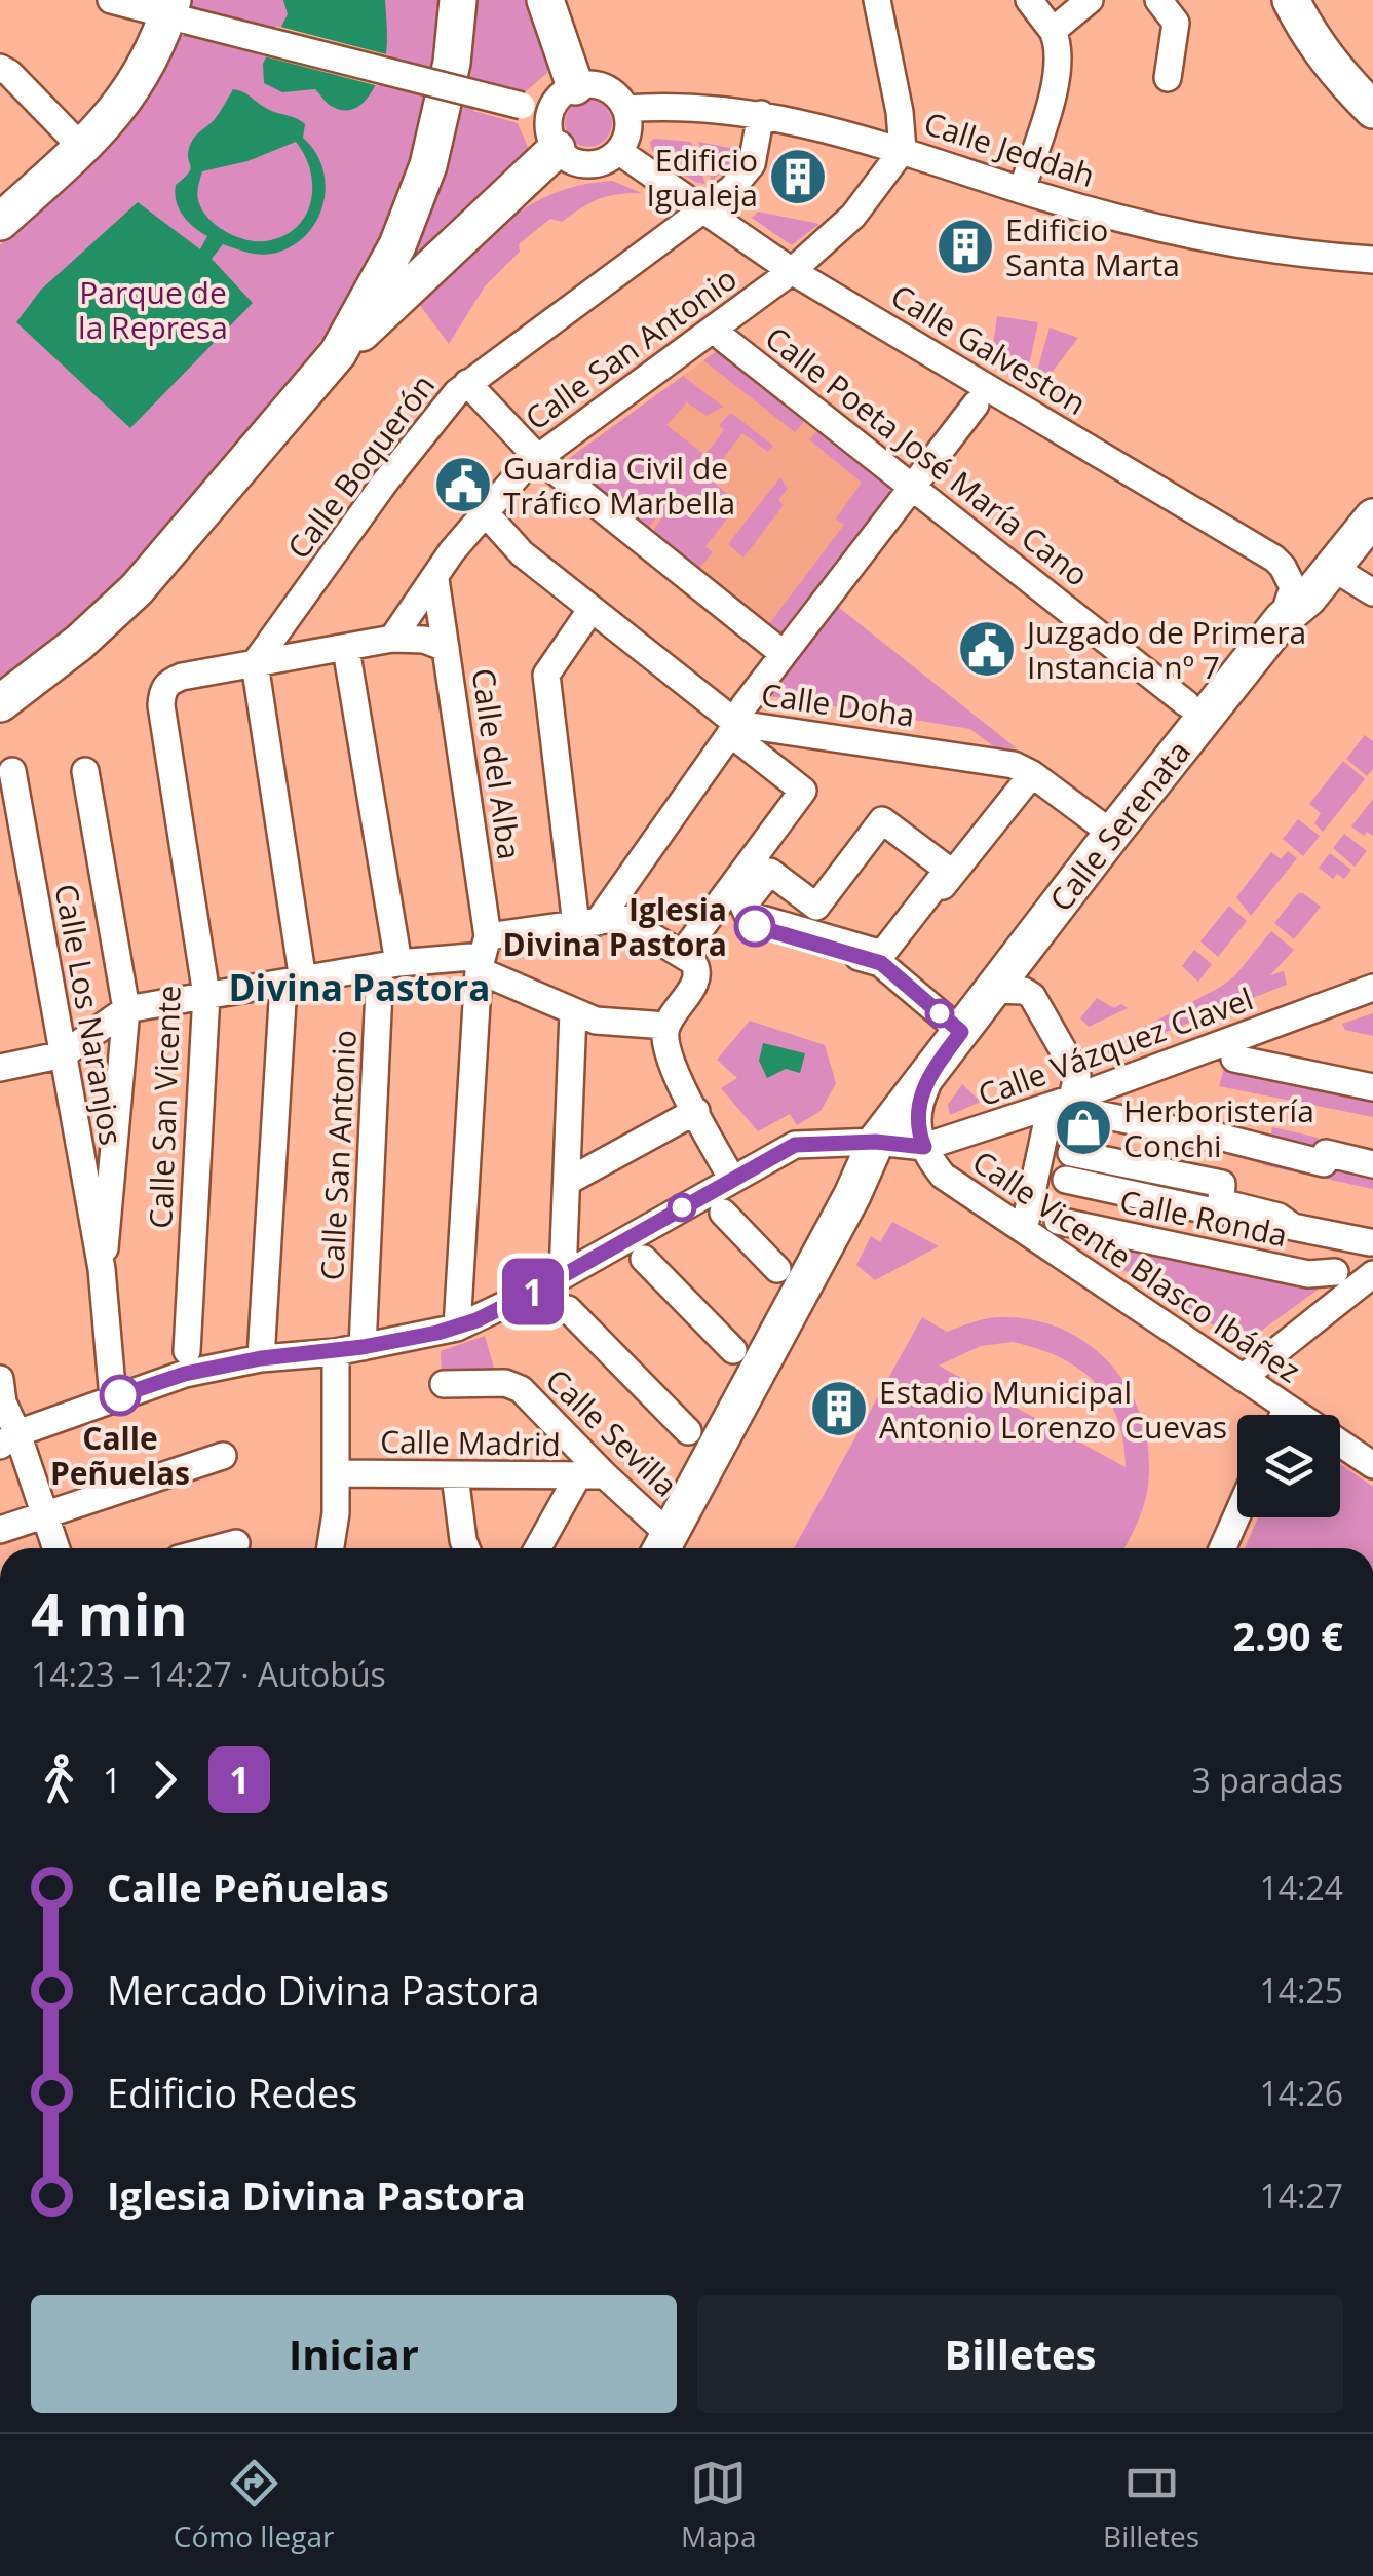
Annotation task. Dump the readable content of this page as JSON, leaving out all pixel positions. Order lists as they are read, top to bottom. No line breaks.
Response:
{"streets":{"street":["Calle Jeddah","Calle San Antonio","Calle Galveston","Calle Poeta José María Cano","Calle Boquerón","Calle Doha","Calle del Alba","Calle Serenata","Calle Los Naranjos","Calle Vázquez Clavel","Calle San Vicente","Calle Ronda","Calle Vicente Blasco Ibáñez","Calle Sevilla","Calle Madrid"]},"crossings":[["Calle Jeddah","Calle San Antonio"],["Calle Jeddah","Calle Galveston"],["Calle Jeddah","Calle Boquerón"],["Calle San Antonio","Calle Galveston"],["Calle San Antonio","Calle Doha"],["Calle San Antonio","Calle del Alba"],["Calle San Antonio","Calle San Vicente"],["Calle Galveston","Calle Boquerón"],["Calle Galveston","Calle Serenata"],["Calle Boquerón","Calle San Vicente"],["Calle Doha","Calle Serenata"],["Calle Serenata","Calle Vázquez Clavel"],["Calle Serenata","Calle Sevilla"],["Calle Vázquez Clavel","Calle Vicente Blasco Ibáñez"],["Calle Sevilla","Calle Madrid"]],"districts":["Divina Pastora"],"parks":["Parque de la Represa"],"places":{"building":["Edificio Igualeja","Edificio Santa Marta","Estadio Municipal Antonio Lorenzo Cuevas"],"public building":["Guardia Civil de Tráfico Marbella","Juzgado de Primera Instancia nº 7"],"other":["Iglesia Divina Pastora","Calle Peñuelas"],"shop":["Herboristería Conchi"]},"lines":["bus line 1"],"page":{"on_map":"1","heading":["4 min","14:23 – 14:27 · Autobús","2.90 €"],"legs":["1","1","3 paradas"],"list":[{"name":"Calle Peñuelas","value":"14:24"},{"name":"Mercado Divina Pastora","value":"14:25"},{"name":"Edificio Redes","value":"14:26"},{"name":"Iglesia Divina Pastora","value":"14:27"}],"buttons":["Iniciar","Billetes"],"tabs":["Cómo llegar","Mapa","Billetes"]}}
